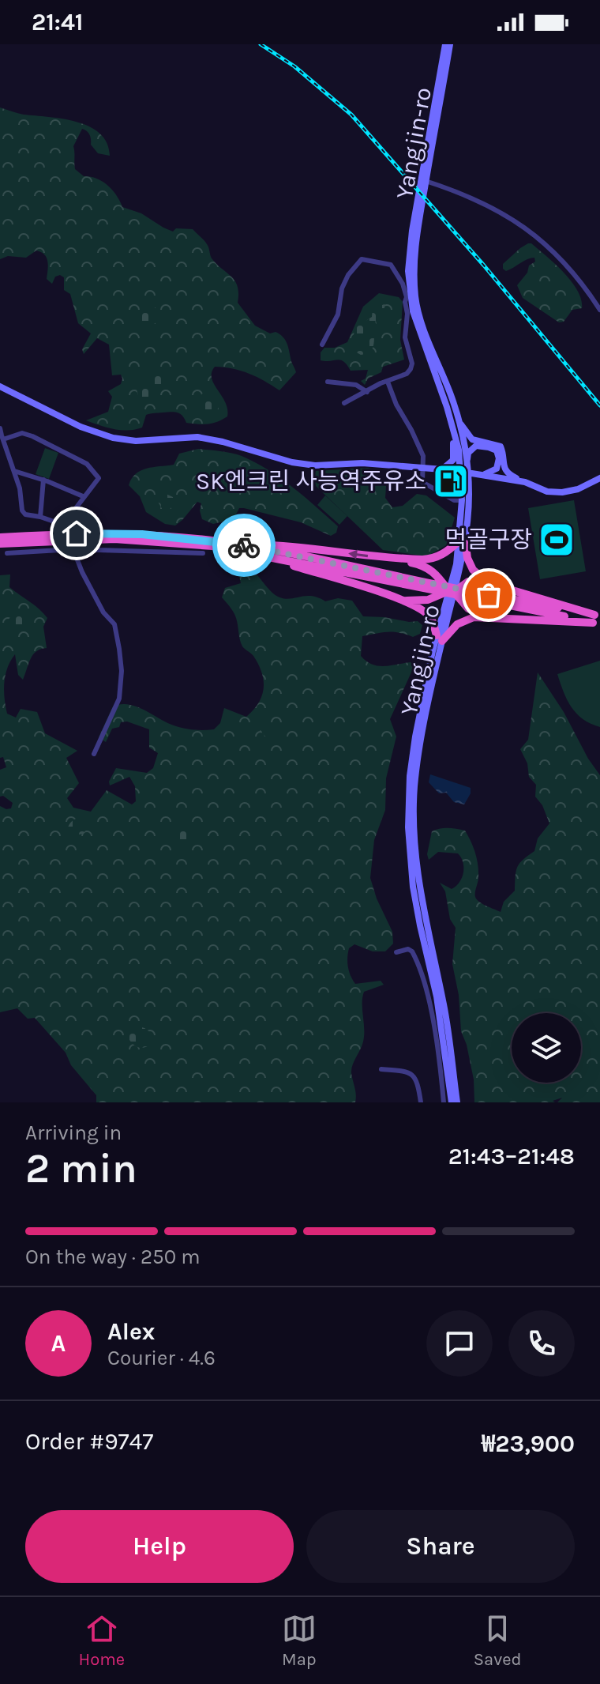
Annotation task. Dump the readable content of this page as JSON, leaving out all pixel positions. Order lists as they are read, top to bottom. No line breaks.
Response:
{"streets":{"main road":["Yangjin-ro"]},"places":{"fuel station":["SK엔크린 사능역주유소"],"sports":["먹골구장"]},"page":{"status":"21:41","heading":["2 min","Arriving in","21:43–21:48"],"panel":["Alex","Courier · 4.6","Order #9747","₩23,900"],"bar":"On the way · 250 m","round":"A","buttons":["Help","Share"],"tabs":["Home","Map","Saved"]}}
